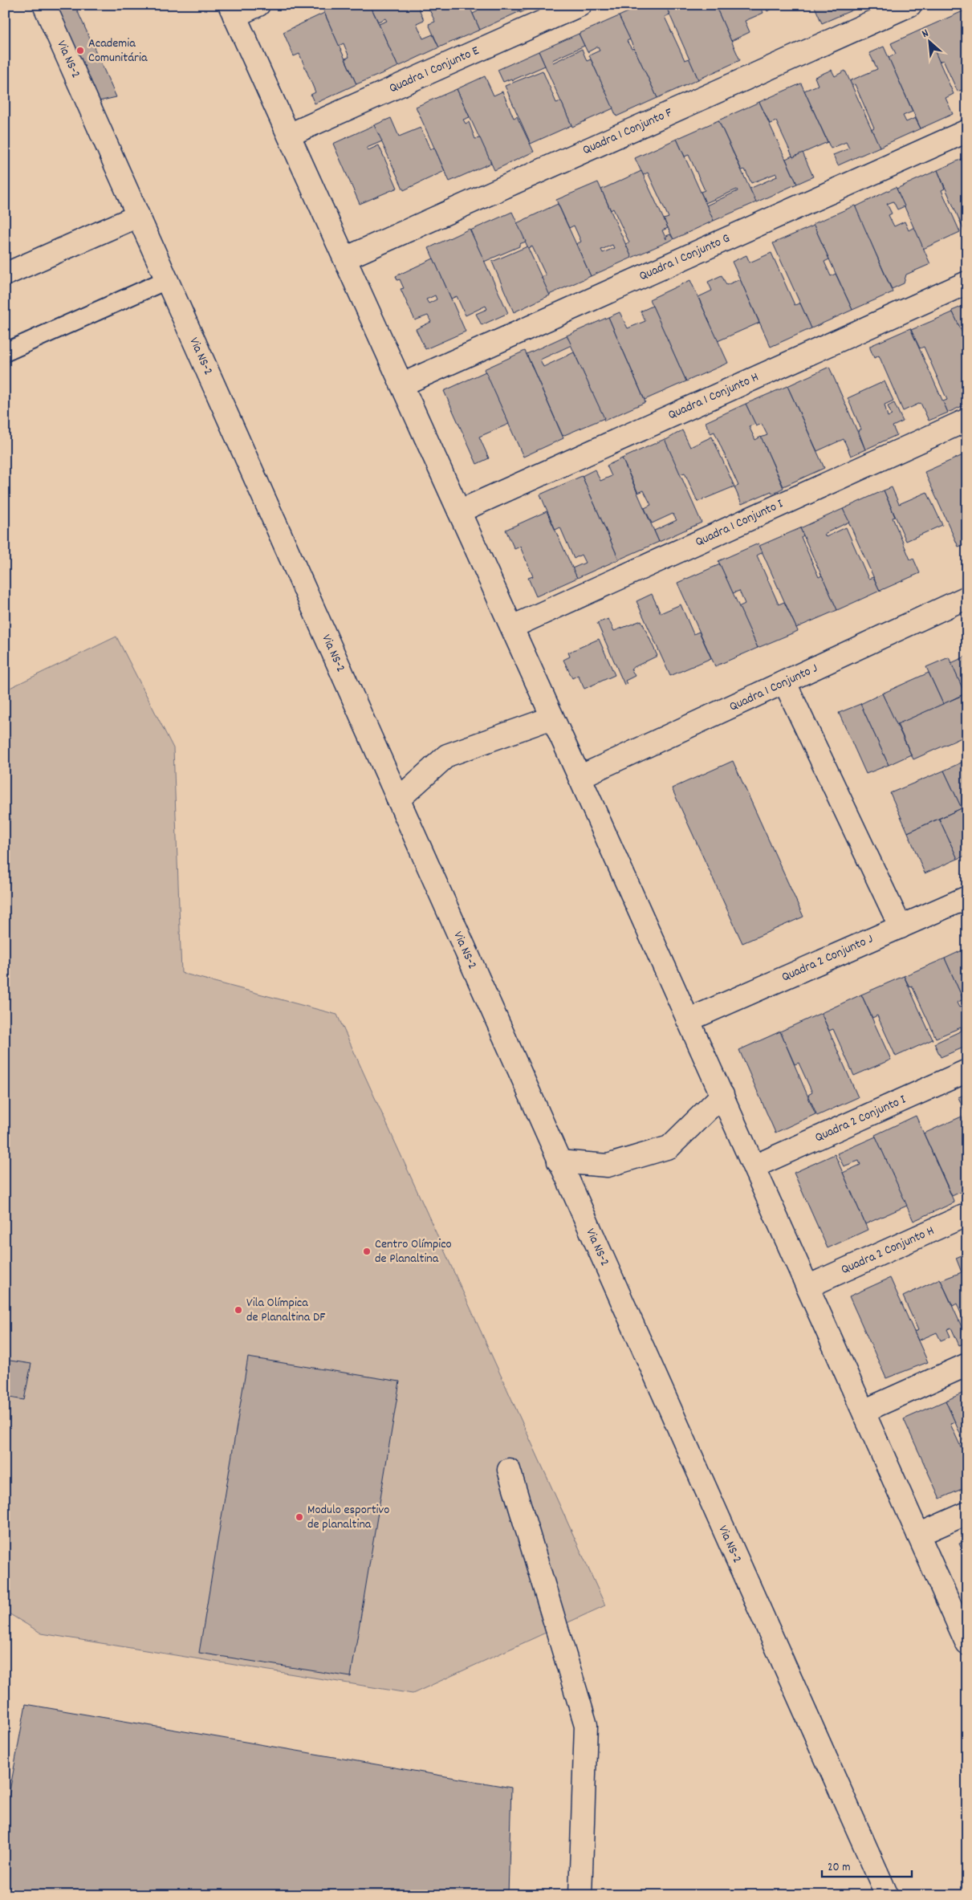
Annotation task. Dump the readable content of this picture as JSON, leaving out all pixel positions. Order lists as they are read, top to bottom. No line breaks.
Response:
{"streets":{"street":["Via NS-2","Quadra 1 Conjunto E","Quadra 1 Conjunto F","Quadra 1 Conjunto G","Quadra 1 Conjunto H","Quadra 1 Conjunto I","Quadra 1 Conjunto J","Quadra 2 Conjunto J","Quadra 2 Conjunto I","Quadra 2 Conjunto H"]},"places":["Academia Comunitária","Centro Olímpico de Planaltina","Vila Olímpica de Planaltina DF","Modulo esportivo de planaltina"],"scale_bar":"20 m","north":"top left"}
